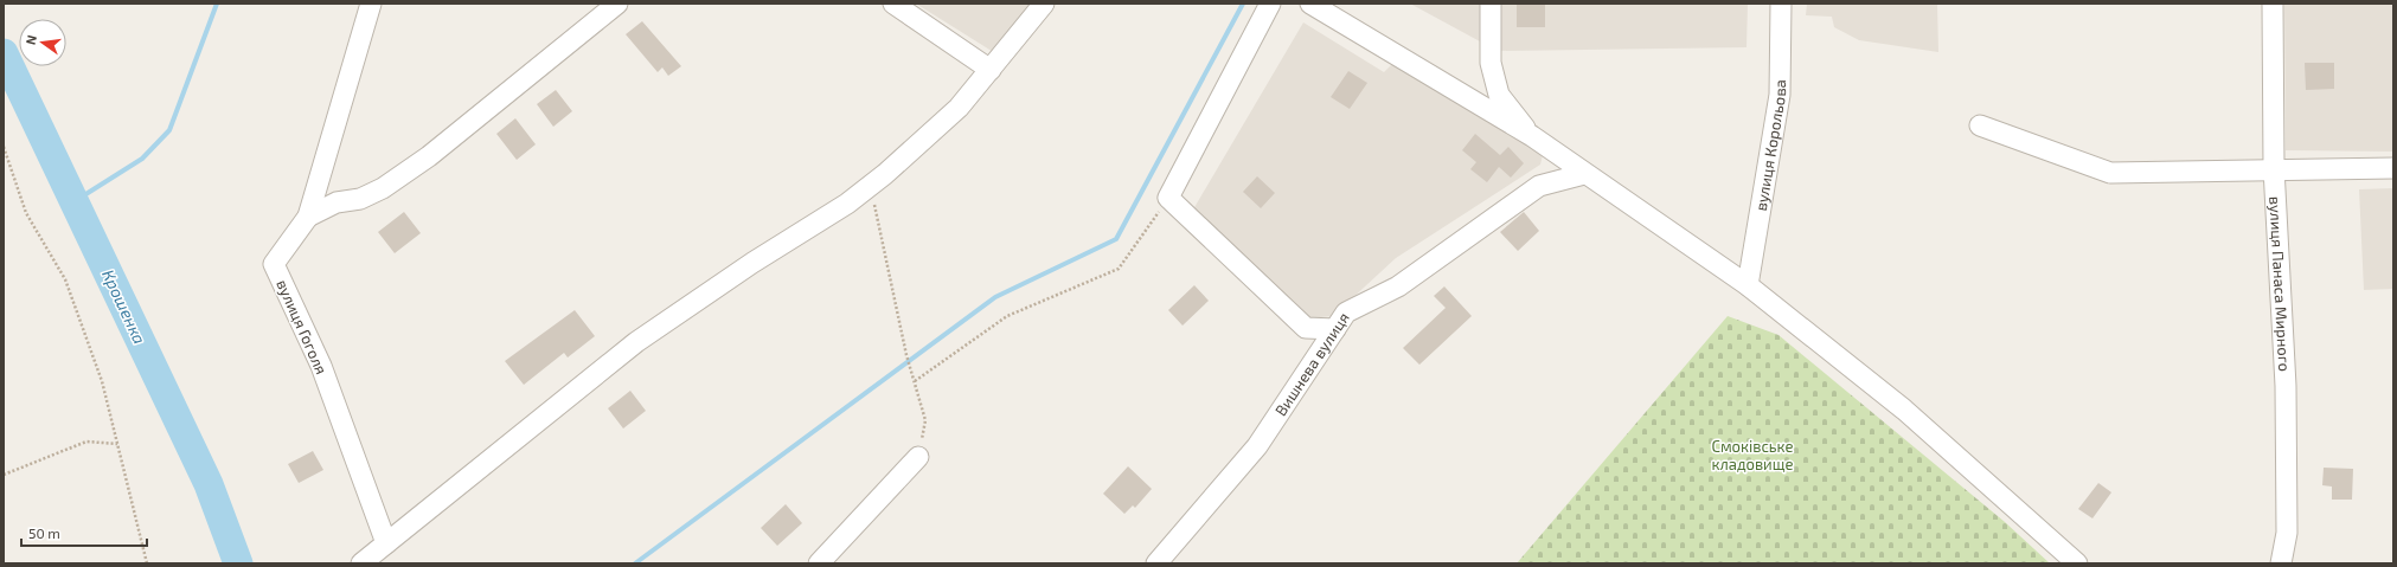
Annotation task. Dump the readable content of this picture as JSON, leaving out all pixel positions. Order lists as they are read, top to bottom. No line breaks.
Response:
{"streets":{"street":["вулиця Корольова","вулиця Панаса Мирного","вулиця Гоголя","Вишнева вулиця"]},"water":["Крошенка"],"parks":["Смоківське кладовище"],"scale_bar":"50 m","north":"left"}
